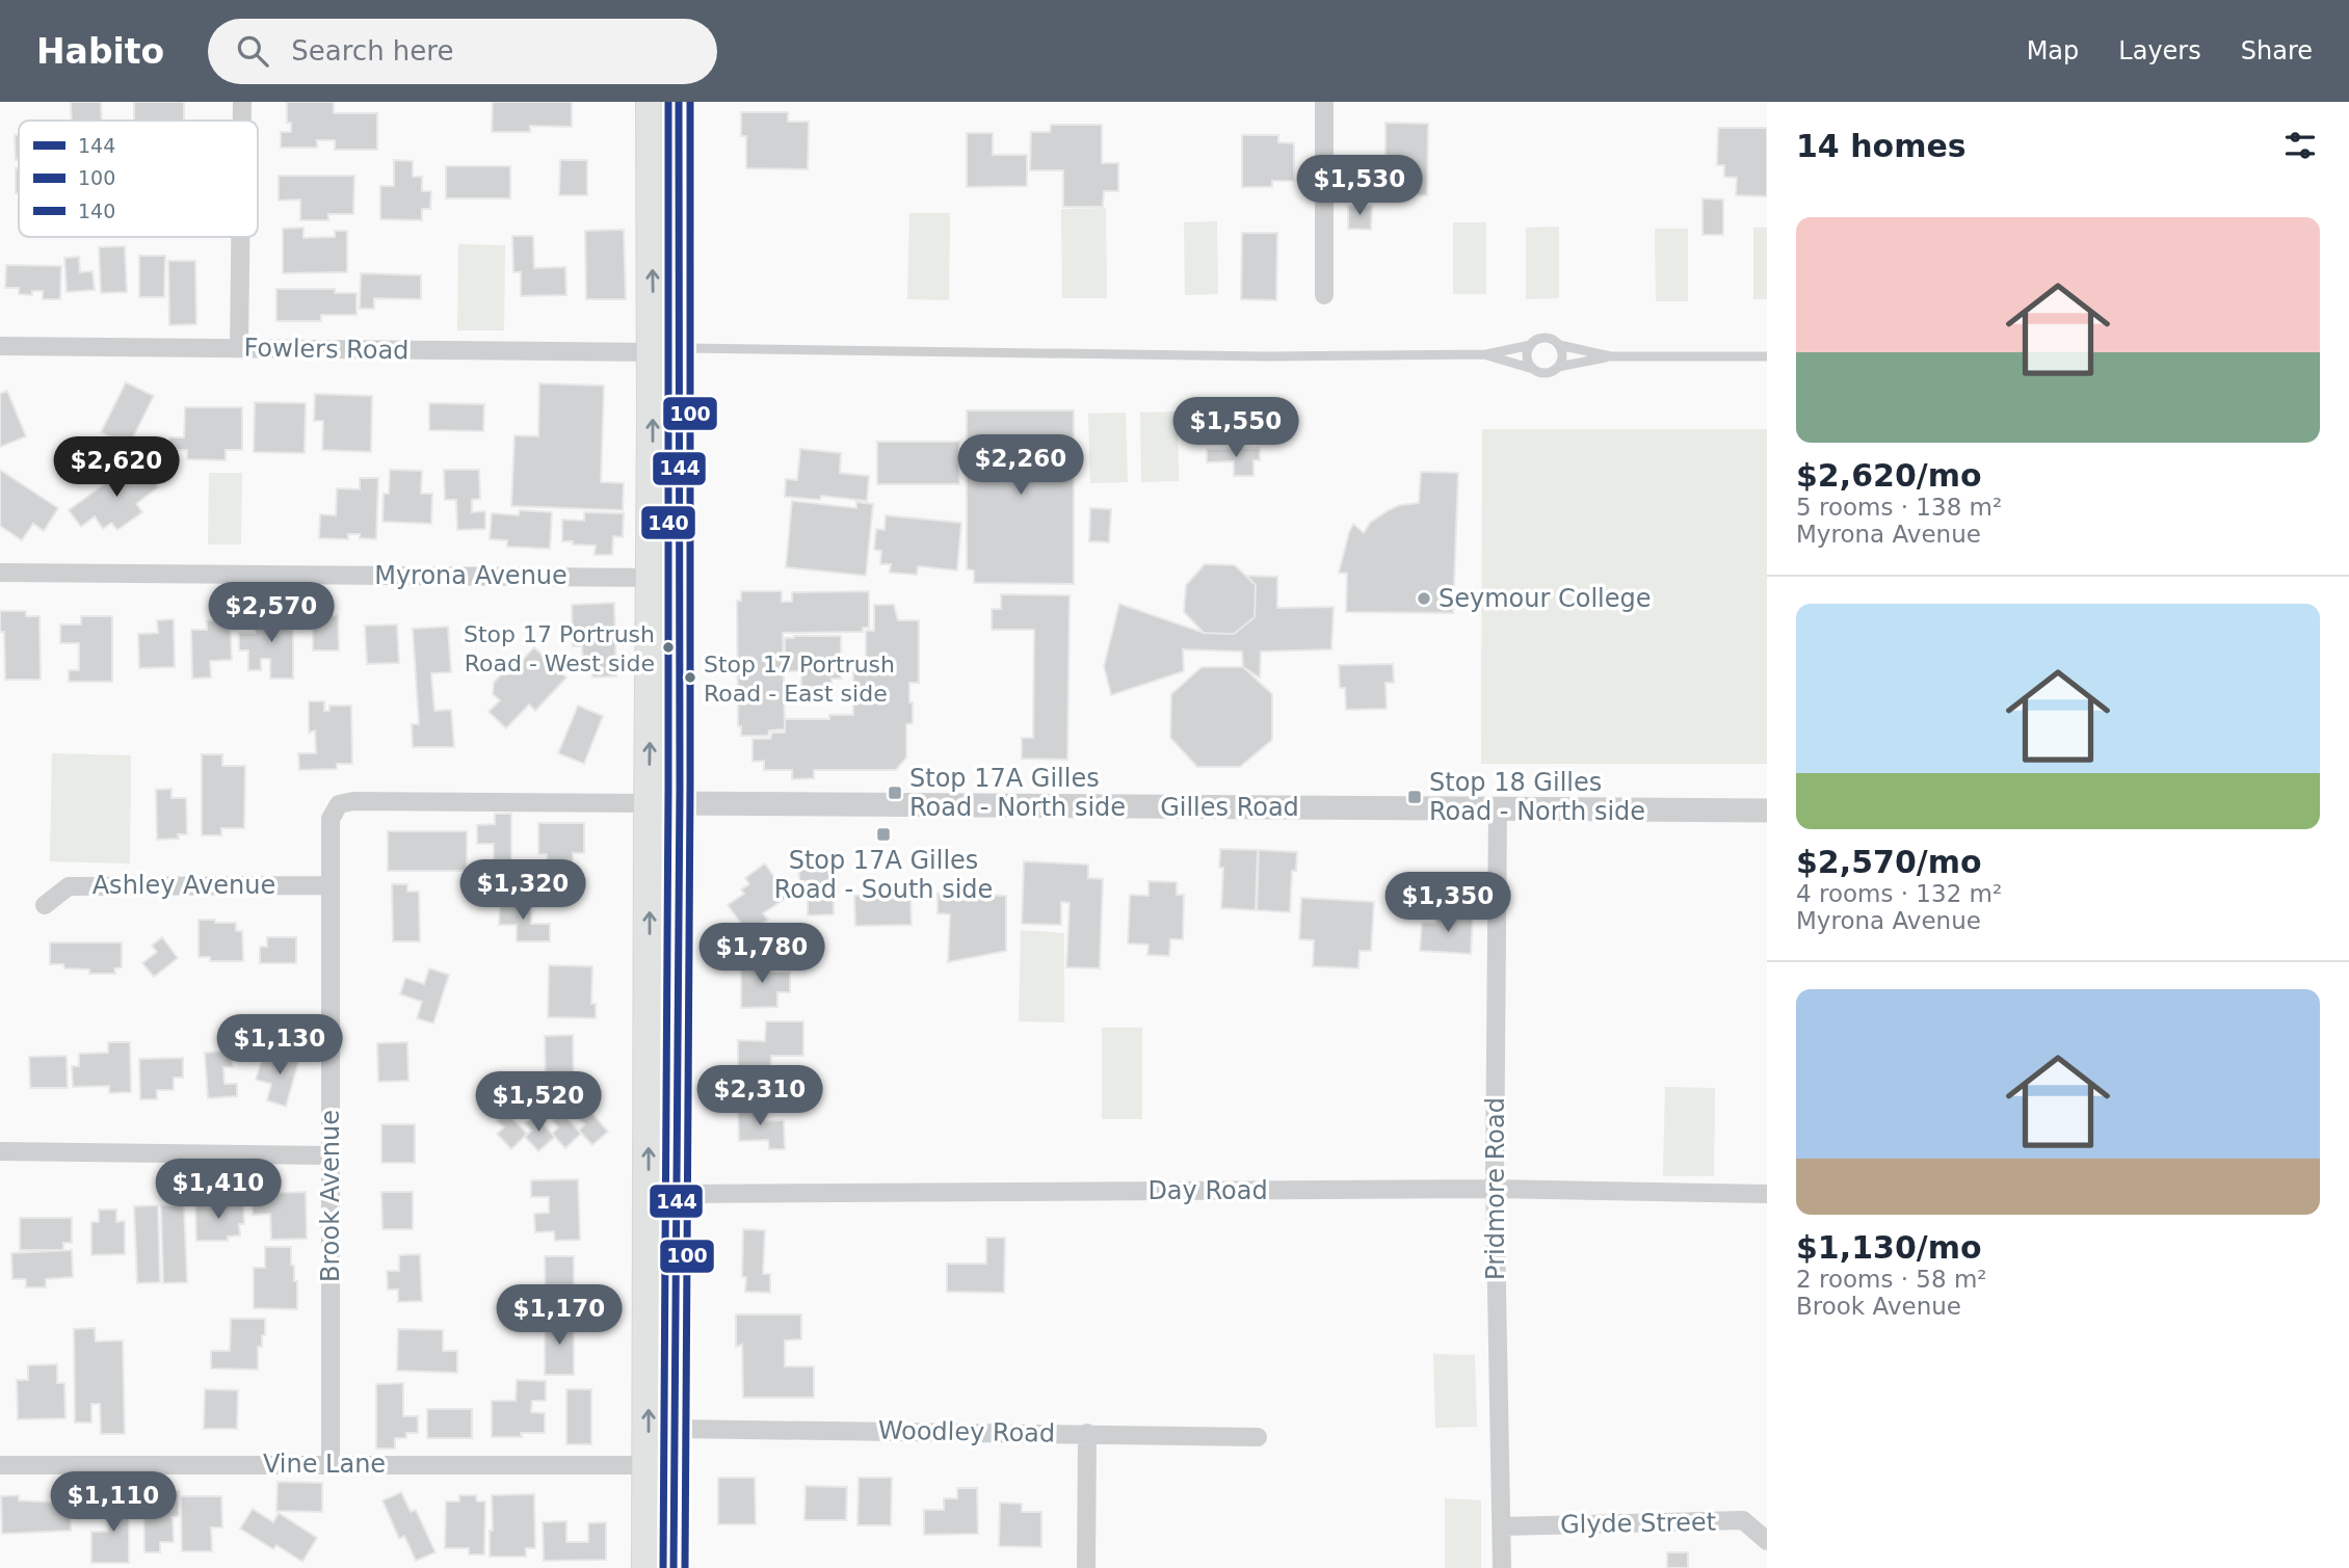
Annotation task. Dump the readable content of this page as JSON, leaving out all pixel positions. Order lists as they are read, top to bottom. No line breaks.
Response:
{"streets":{"street":["Fowlers Road","Myrona Avenue","Gilles Road","Ashley Avenue","Pridmore Road","Day Road","Brook Avenue","Woodley Road","Vine Lane","Glyde Street"]},"crossings":[["Gilles Road","Pridmore Road"],["Gilles Road","Brook Avenue"],["Ashley Avenue","Brook Avenue"],["Pridmore Road","Day Road"],["Pridmore Road","Glyde Street"],["Brook Avenue","Vine Lane"]],"places":{"other":["Seymour College","Stop 17 Portrush Road - West side","Stop 17 Portrush Road - East side"],"transit":["Stop 17A Gilles Road - North side","Stop 18 Gilles Road - North side","Stop 17A Gilles Road - South side"]},"lines":["transit line 144","transit line 100","transit line 140"],"legend":["144","100","140"],"page":{"header":"Habito","search":"Search here","nav":["Map","Layers","Share"],"heading":"14 homes","price":["$1,530","$1,550","$2,260","$2,620","$2,570","$1,320","$1,350","$1,780","$1,130","$2,310","$1,520","$1,410","$1,170","$1,110"],"list":[{"name":"$2,620/mo","note":"5 rooms · 138 m² · Myrona Avenue"},{"name":"$2,570/mo","note":"4 rooms · 132 m² · Myrona Avenue"},{"name":"$1,130/mo","note":"2 rooms · 58 m² · Brook Avenue"}]}}
